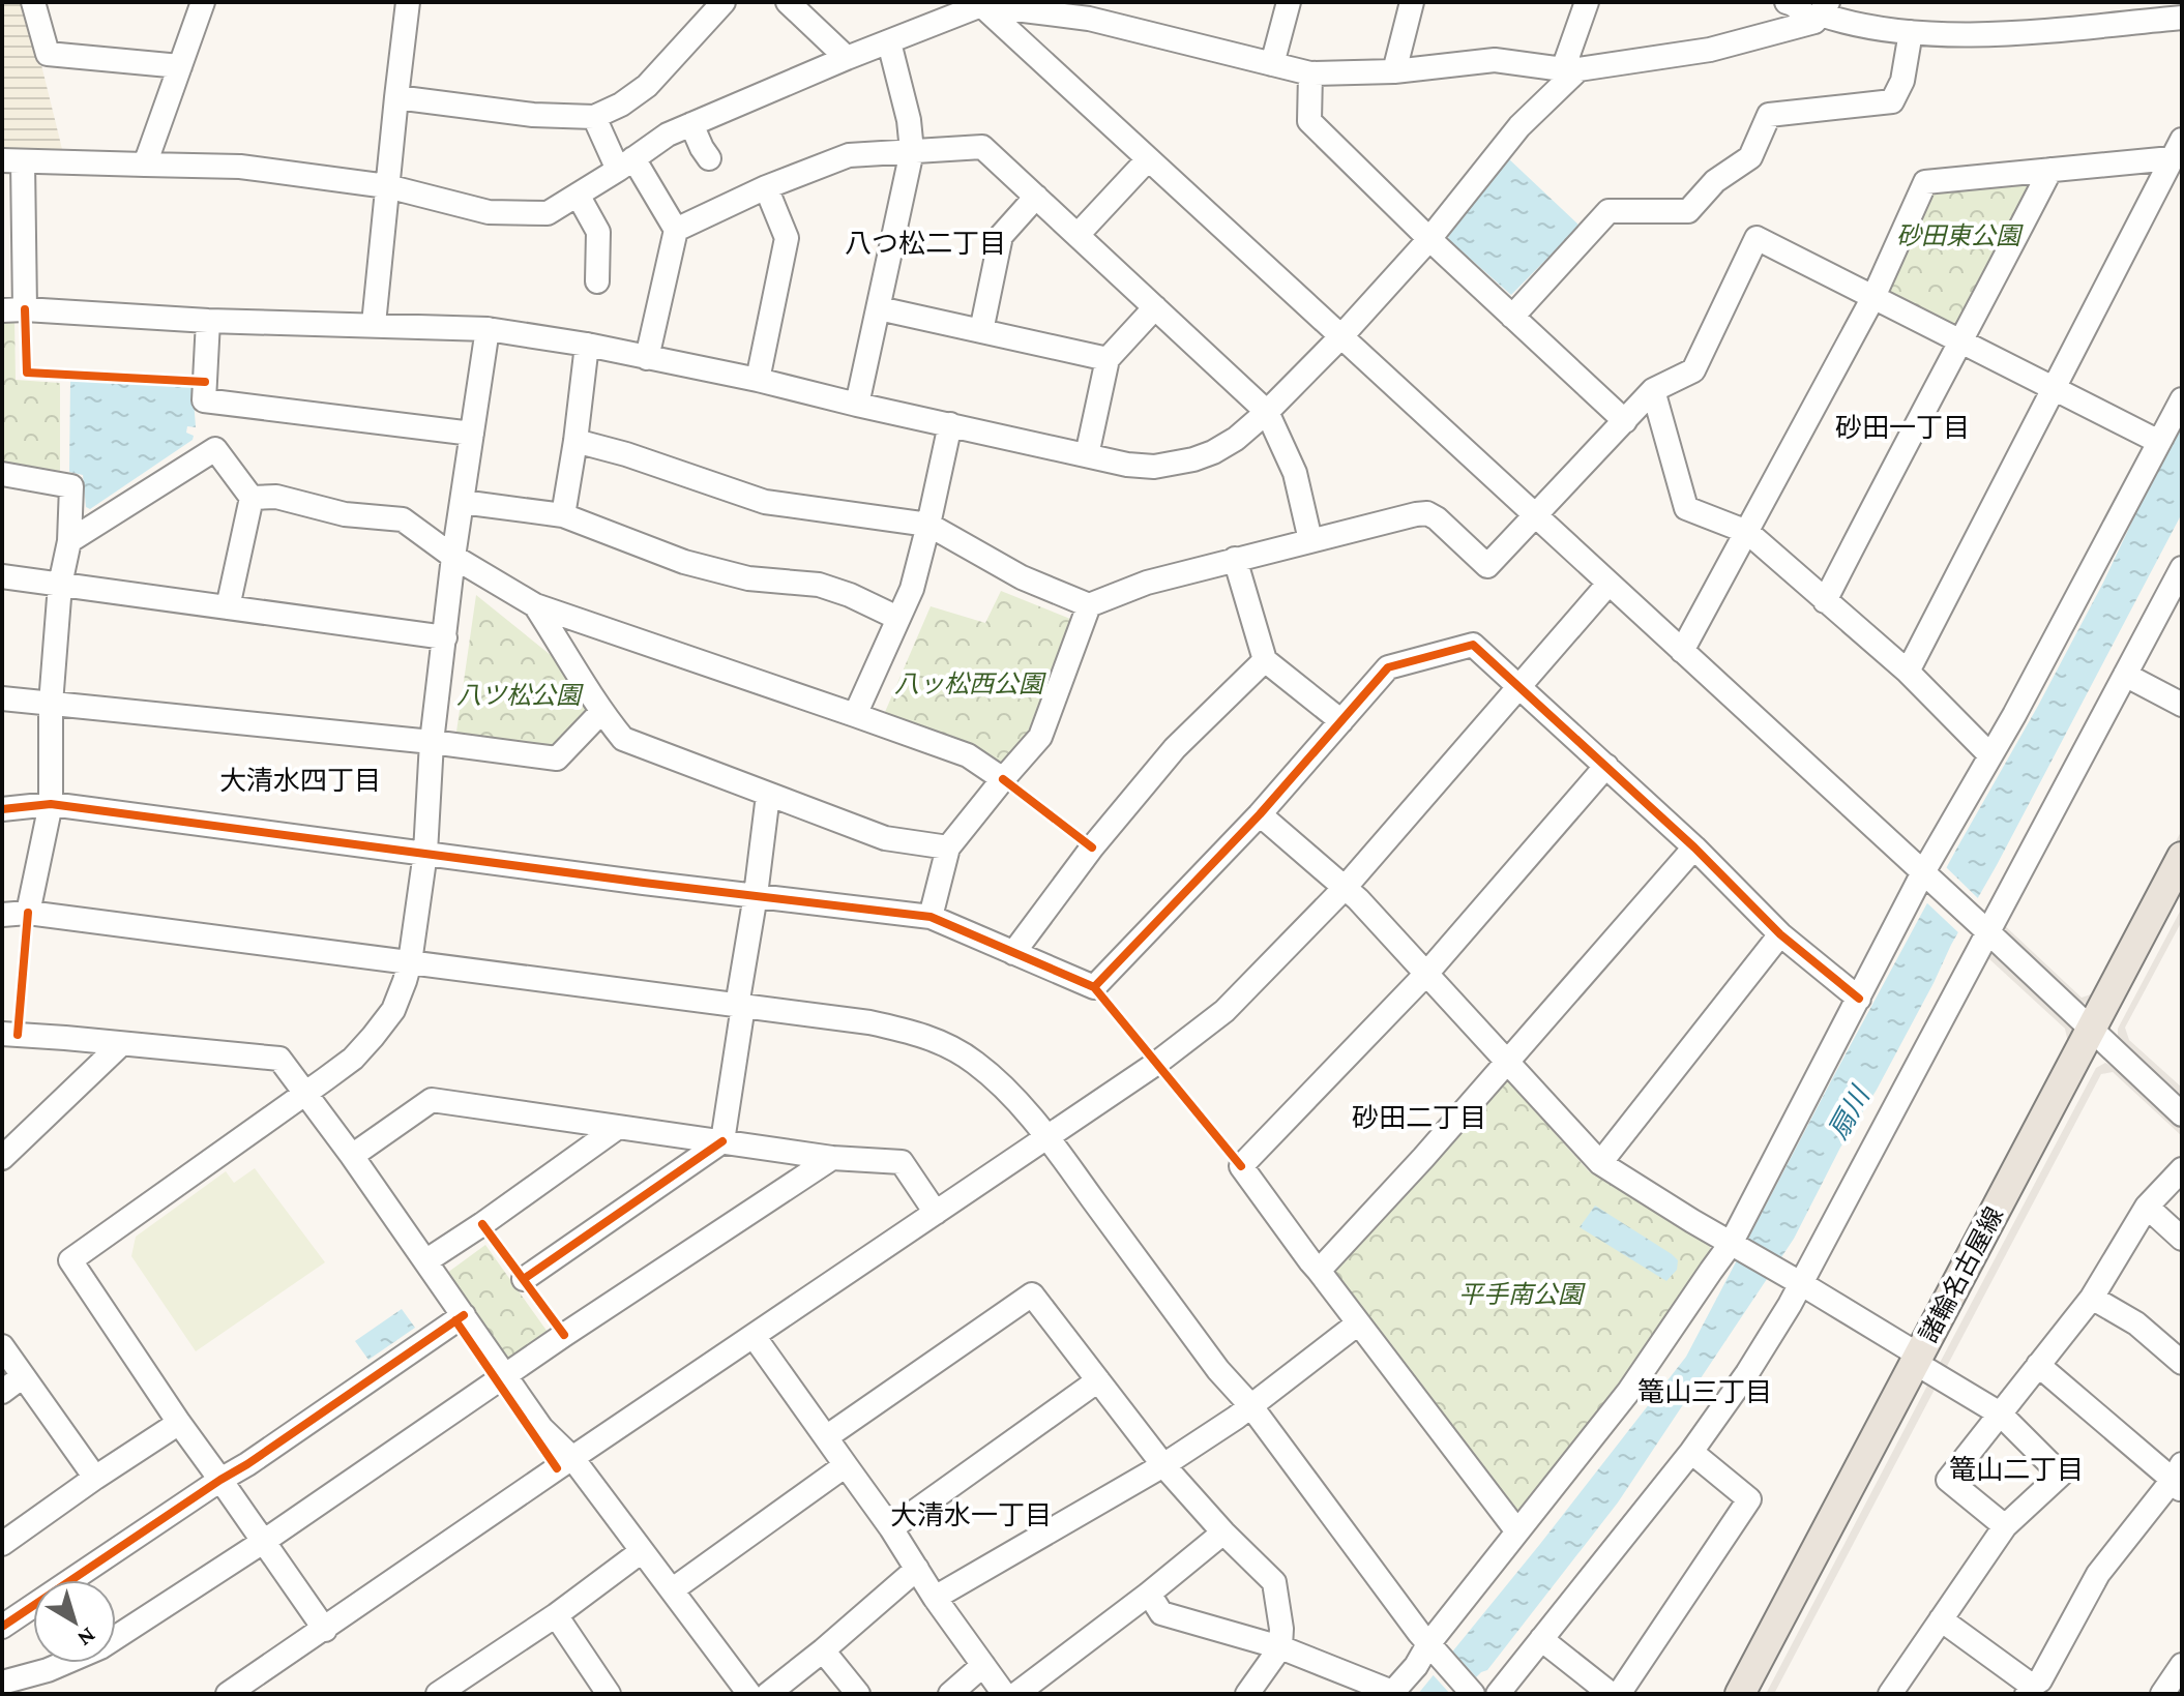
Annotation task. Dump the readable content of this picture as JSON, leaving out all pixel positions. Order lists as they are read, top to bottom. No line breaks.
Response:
{"streets":{"main road":["諸輪名古屋線"]},"districts":["八つ松二丁目","砂田一丁目","大清水四丁目","砂田二丁目","篭山三丁目","篭山二丁目","大清水一丁目"],"water":["扇川"],"parks":["砂田東公園","八ッ松西公園","八ツ松公園","平手南公園"],"north":"bottom right"}
